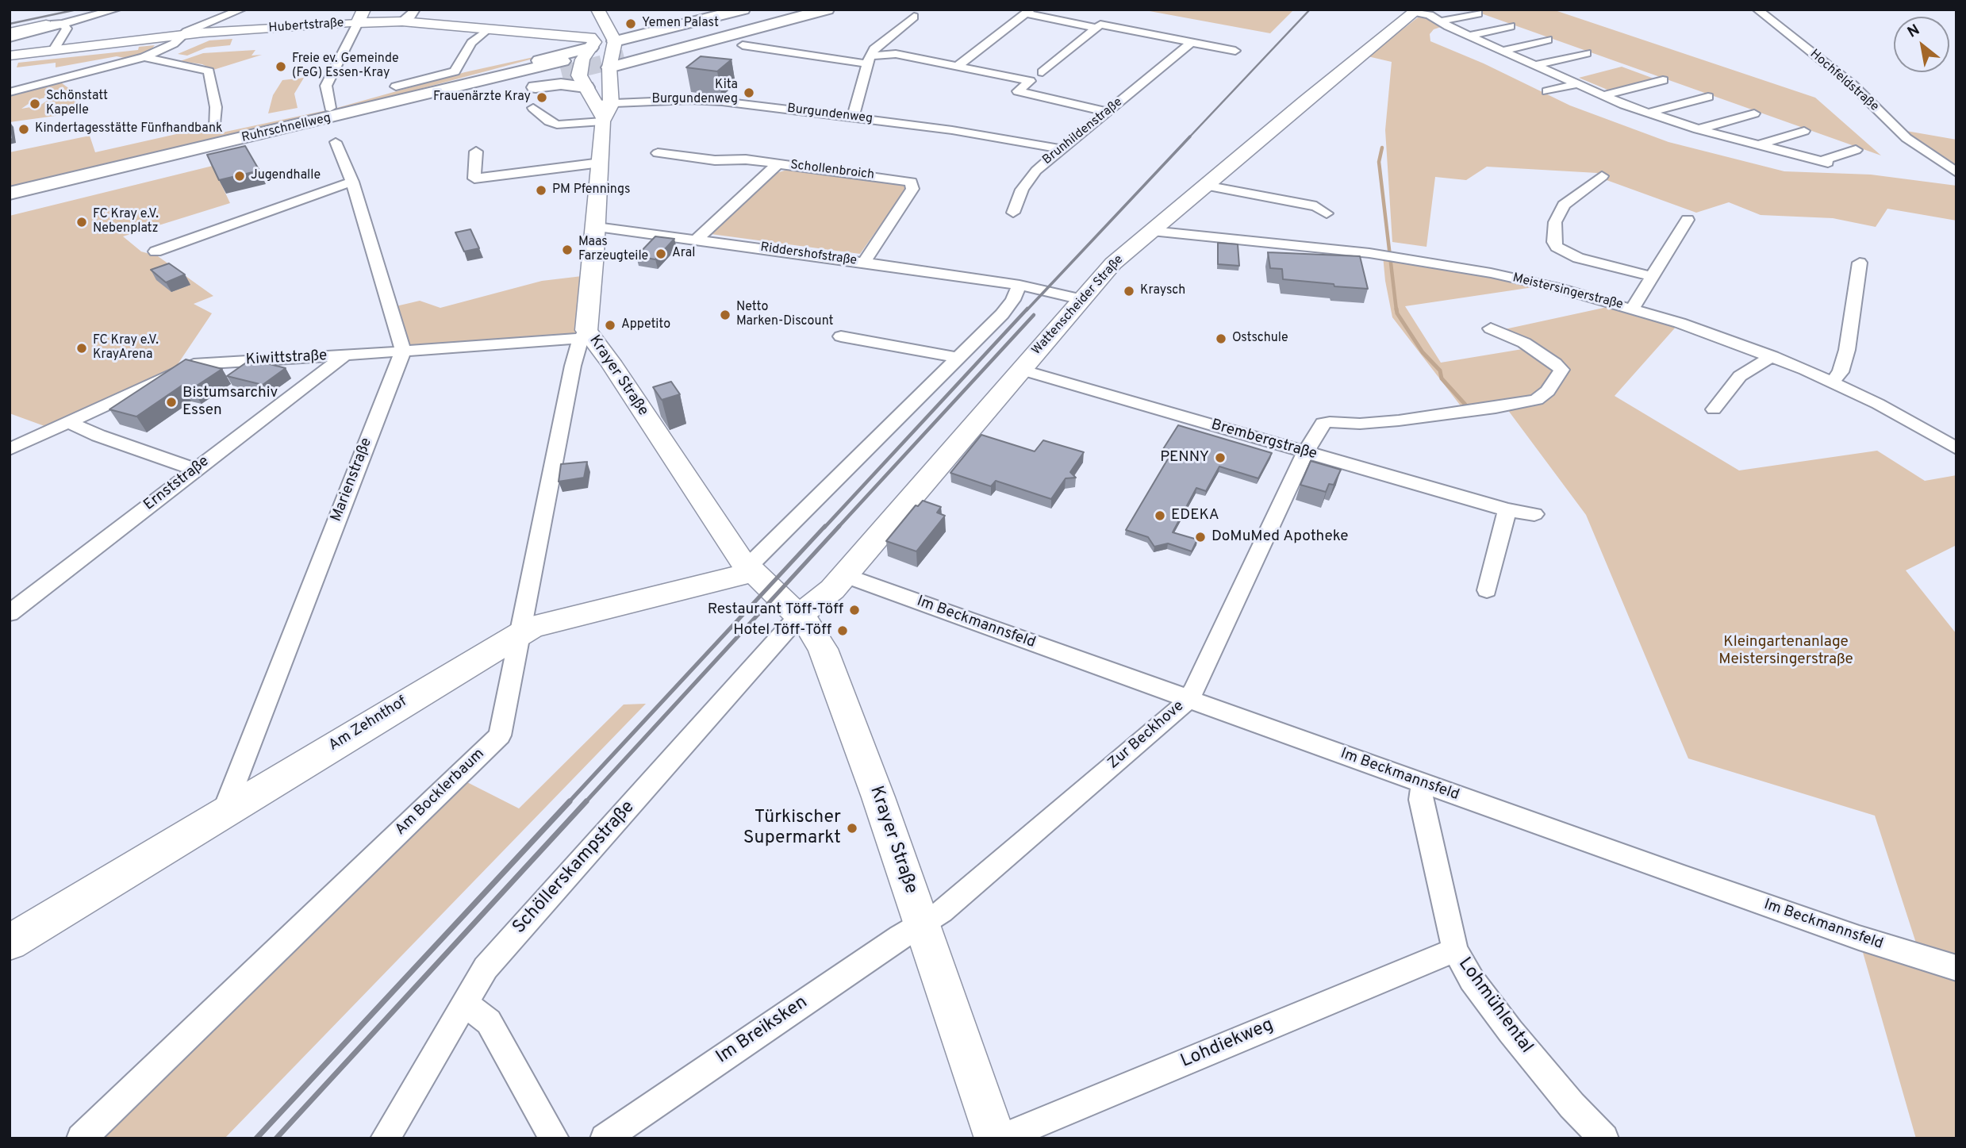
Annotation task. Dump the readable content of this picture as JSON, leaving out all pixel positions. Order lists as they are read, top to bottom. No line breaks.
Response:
{"streets":{"highway":["Ruhrschnellweg"],"main road":["Hubertstraße","Wattenscheider Straße","Krayer Straße","Am Zehnthof"],"street":["Hochfeldstraße","Burgundenweg","Brunhildenstraße","Schollenbroich","Riddershofstraße","Meistersingerstraße","Kiwittstraße","Brembergstraße","Marienstraße","Ernststraße","Im Beckmannsfeld","Zur Beckhove","Am Bocklerbaum","Schöllerskampstraße","Lohmühlental","Im Breiksken","Lohdiekweg"]},"crossings":[["Hubertstraße","Krayer Straße"],["Burgundenweg","Brunhildenstraße"],["Burgundenweg","Krayer Straße"],["Schollenbroich","Riddershofstraße"],["Riddershofstraße","Wattenscheider Straße"],["Riddershofstraße","Krayer Straße"],["Meistersingerstraße","Wattenscheider Straße"],["Wattenscheider Straße","Krayer Straße"],["Wattenscheider Straße","Brembergstraße"],["Wattenscheider Straße","Im Beckmannsfeld"],["Wattenscheider Straße","Schöllerskampstraße"],["Kiwittstraße","Krayer Straße"],["Kiwittstraße","Marienstraße"],["Kiwittstraße","Ernststraße"],["Kiwittstraße","Am Bocklerbaum"],["Krayer Straße","Am Zehnthof"],["Krayer Straße","Zur Beckhove"],["Krayer Straße","Am Bocklerbaum"],["Krayer Straße","Schöllerskampstraße"],["Krayer Straße","Im Breiksken"],["Brembergstraße","Zur Beckhove"],["Marienstraße","Am Zehnthof"],["Im Beckmannsfeld","Zur Beckhove"],["Im Beckmannsfeld","Lohmühlental"],["Am Zehnthof","Am Bocklerbaum"],["Zur Beckhove","Im Breiksken"],["Lohmühlental","Lohdiekweg"]],"parks":["Kleingartenanlage Meistersingerstraße"],"places":["Yemen Palast","Freie ev. Gemeinde (FeG) Essen-Kray","Kita Burgundenweg","Frauenärzte Kray","Schönstatt Kapelle","Kindertagesstätte Fünfhandbank","Jugendhalle","PM Pfennings","FC Kray e.V. Nebenplatz","Maas Farzeugteile","Aral","Kraysch","Netto Marken-Discount","Appetito","Ostschule","FC Kray e.V. KrayArena","Bistumsarchiv Essen","PENNY","EDEKA","DoMuMed Apotheke","Restaurant Töff-Töff","Hotel Töff-Töff","Türkischer Supermarkt"],"north":"top left"}
